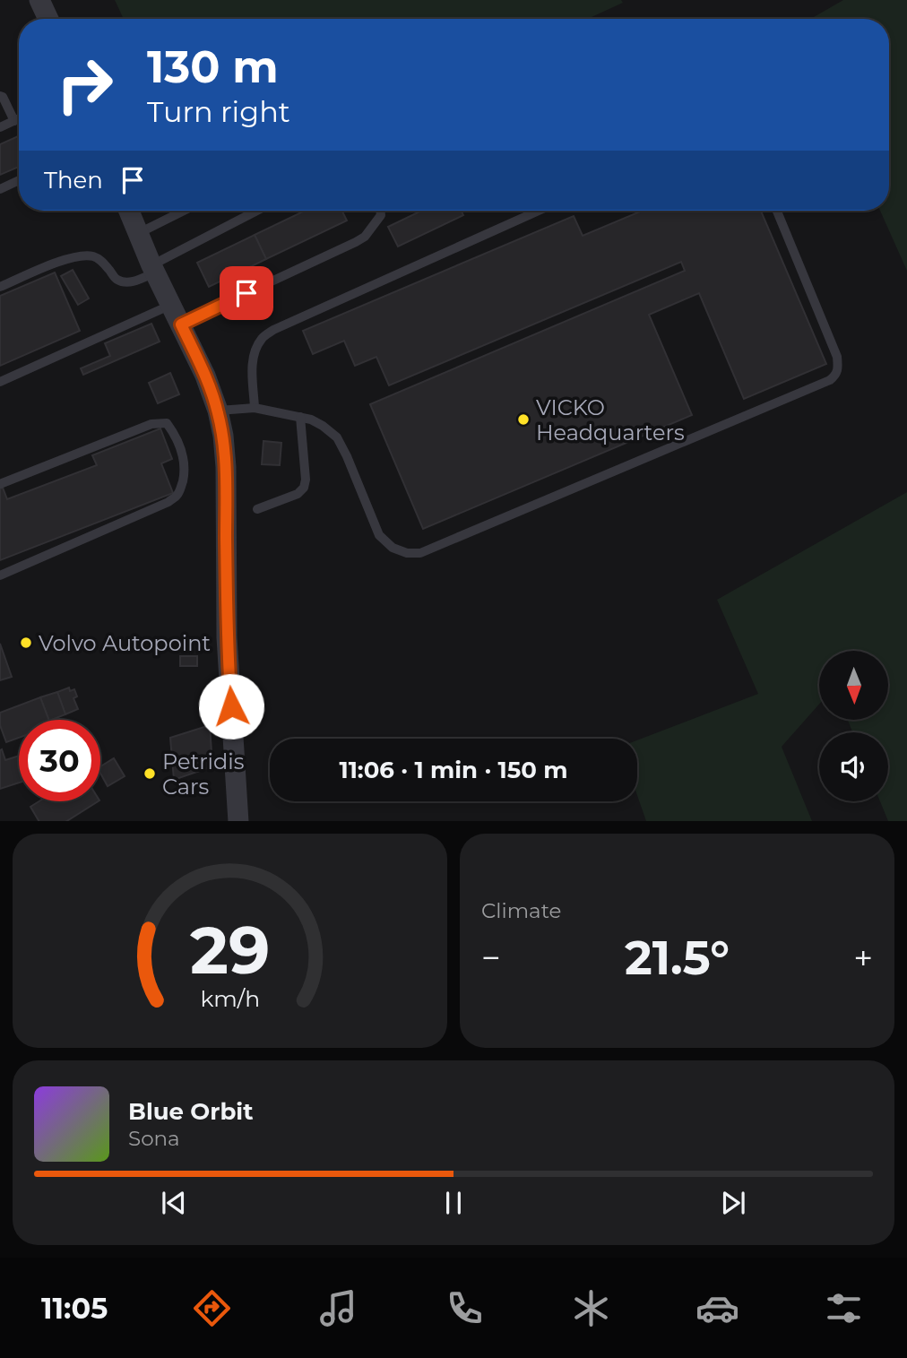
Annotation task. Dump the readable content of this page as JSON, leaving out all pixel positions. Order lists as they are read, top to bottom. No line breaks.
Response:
{"places":["VICKO Headquarters","Volvo Autopoint","Petridis Cars"],"north":"bottom","page":{"turn":["130 m","Turn right"],"then":"Then","limit":"30","trip":"11:06 · 1 min · 150 m","tile":"Climate","heat":["−","21.5°","+"],"song":["Blue Orbit","Sona"],"tabs":"11:05","gauge":["29","km/h"]}}
